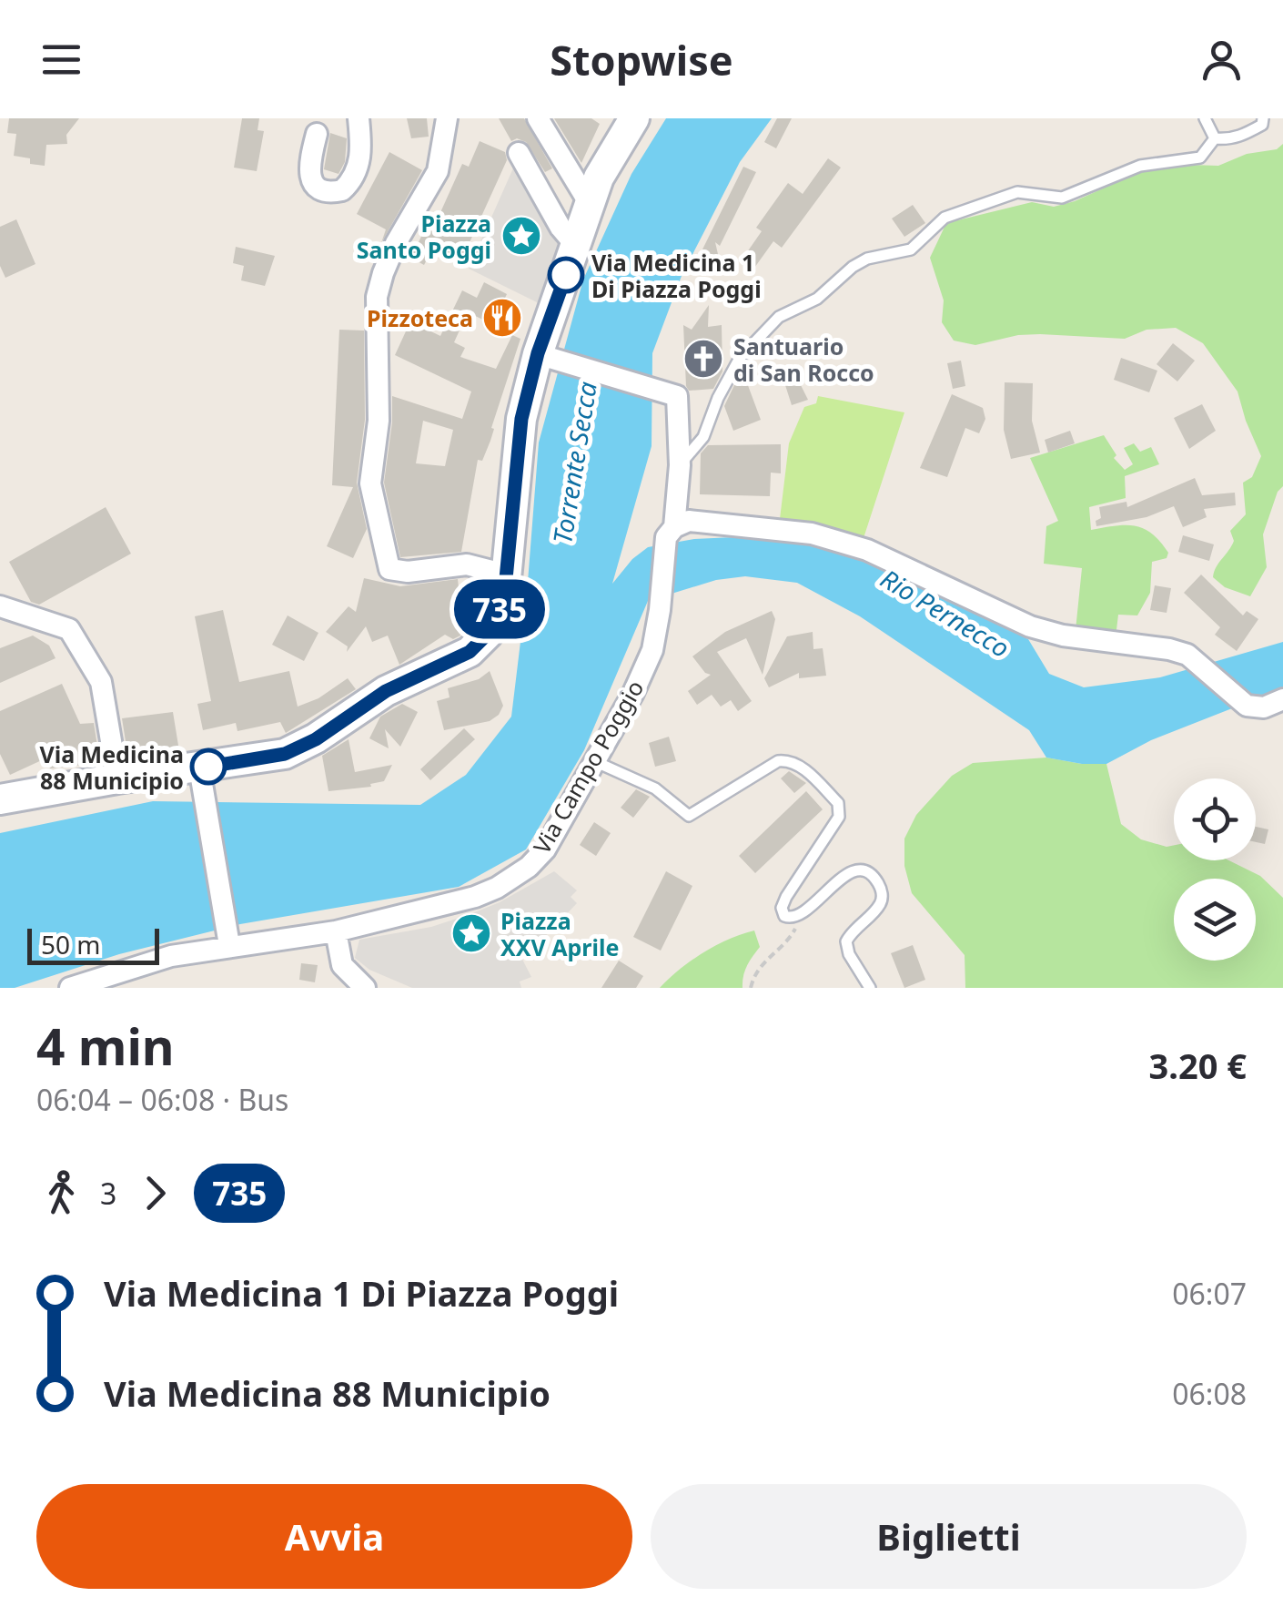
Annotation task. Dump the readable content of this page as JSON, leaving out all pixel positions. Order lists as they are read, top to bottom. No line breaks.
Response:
{"streets":{"street":["Via Campo Poggio"]},"water":["Torrente Secca","Rio Pernecco"],"places":{"place":["Piazza Santo Poggi","Piazza XXV Aprile"],"other":["Via Medicina 1 Di Piazza Poggi","Via Medicina 88 Municipio"],"restaurant":["Pizzoteca"],"church":["Santuario di San Rocco"]},"lines":["bus line 735"],"scale_bar":"50 m","page":{"header":"Stopwise","on_map":"735","scale":"50 m","heading":["4 min","06:04 – 06:08 · Bus","3.20 €"],"legs":["3","735"],"list":[{"name":"Via Medicina 1 Di Piazza Poggi","value":"06:07"},{"name":"Via Medicina 88 Municipio","value":"06:08"}],"buttons":["Avvia","Biglietti"]}}
